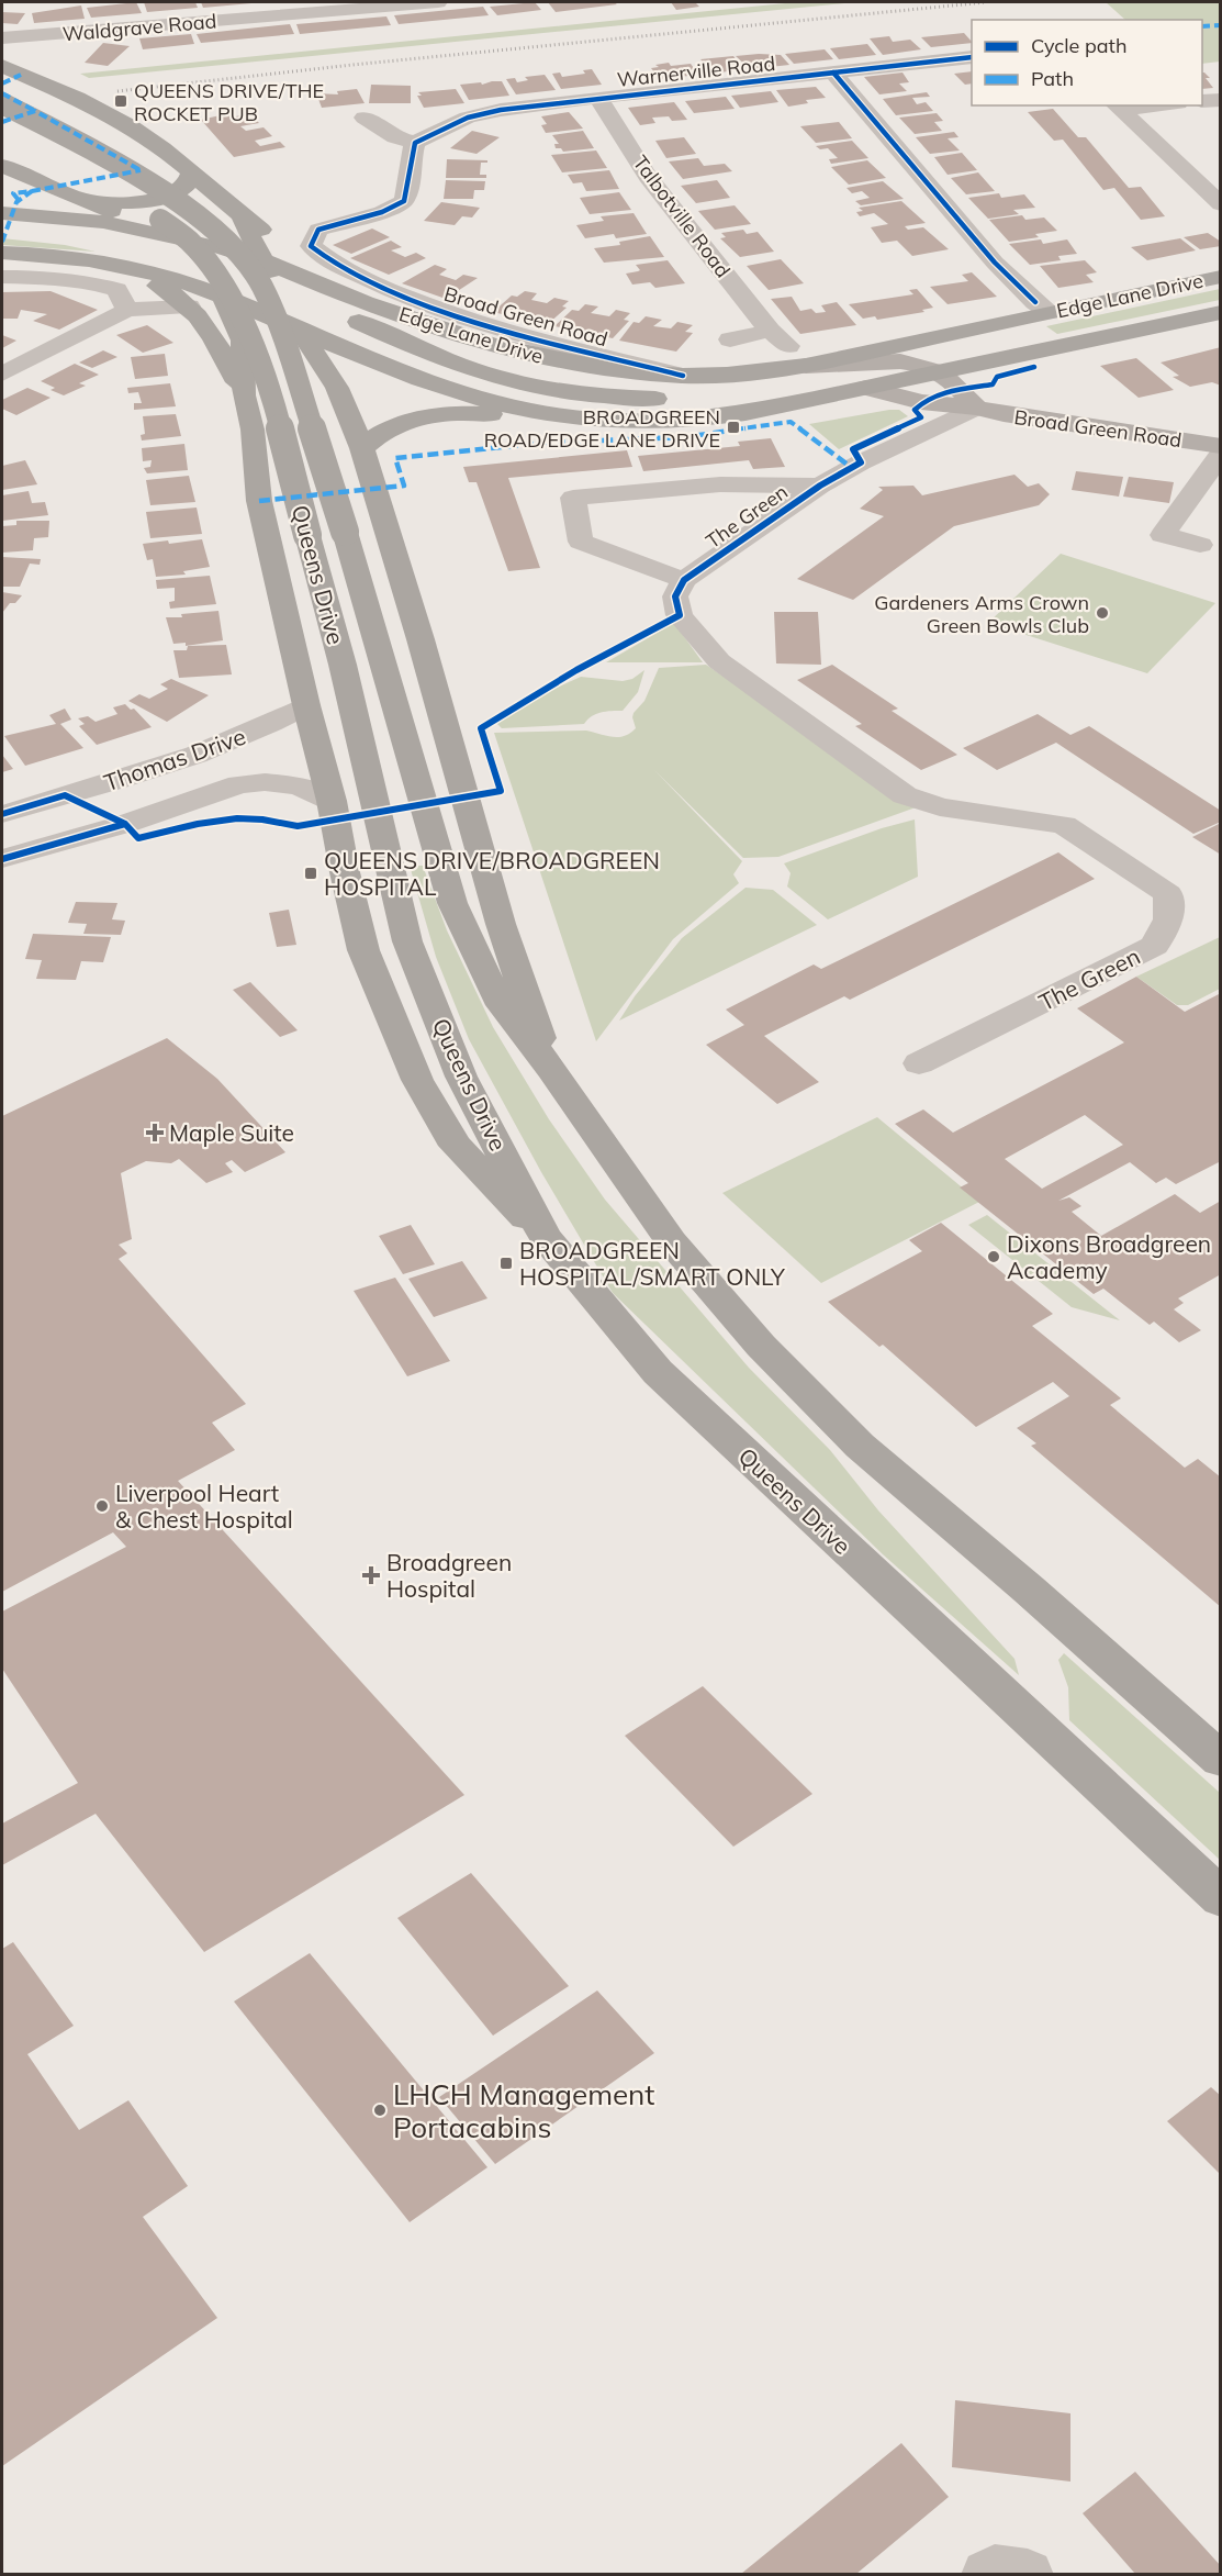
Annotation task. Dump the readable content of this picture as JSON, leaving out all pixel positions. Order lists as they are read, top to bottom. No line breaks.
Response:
{"streets":{"highway":["Edge Lane Drive","Queens Drive"],"main road":["Broad Green Road"],"street":["Waldgrave Road","Warnerville Road","Talbotville Road","The Green","Thomas Drive"]},"crossings":[["Warnerville Road","Talbotville Road"],["Warnerville Road","Broad Green Road"],["Edge Lane Drive","Broad Green Road"],["Broad Green Road","The Green"]],"places":{"transit":["QUEENS DRIVE/THE ROCKET PUB","BROADGREEN ROAD/EDGE LANE DRIVE","QUEENS DRIVE/BROADGREEN HOSPITAL","BROADGREEN HOSPITAL/SMART ONLY"],"other":["Gardeners Arms Crown Green Bowls Club","Dixons Broadgreen Academy","Liverpool Heart & Chest Hospital","LHCH Management Portacabins"],"health":["Maple Suite","Broadgreen Hospital"]},"legend":["Cycle path","Path"]}
